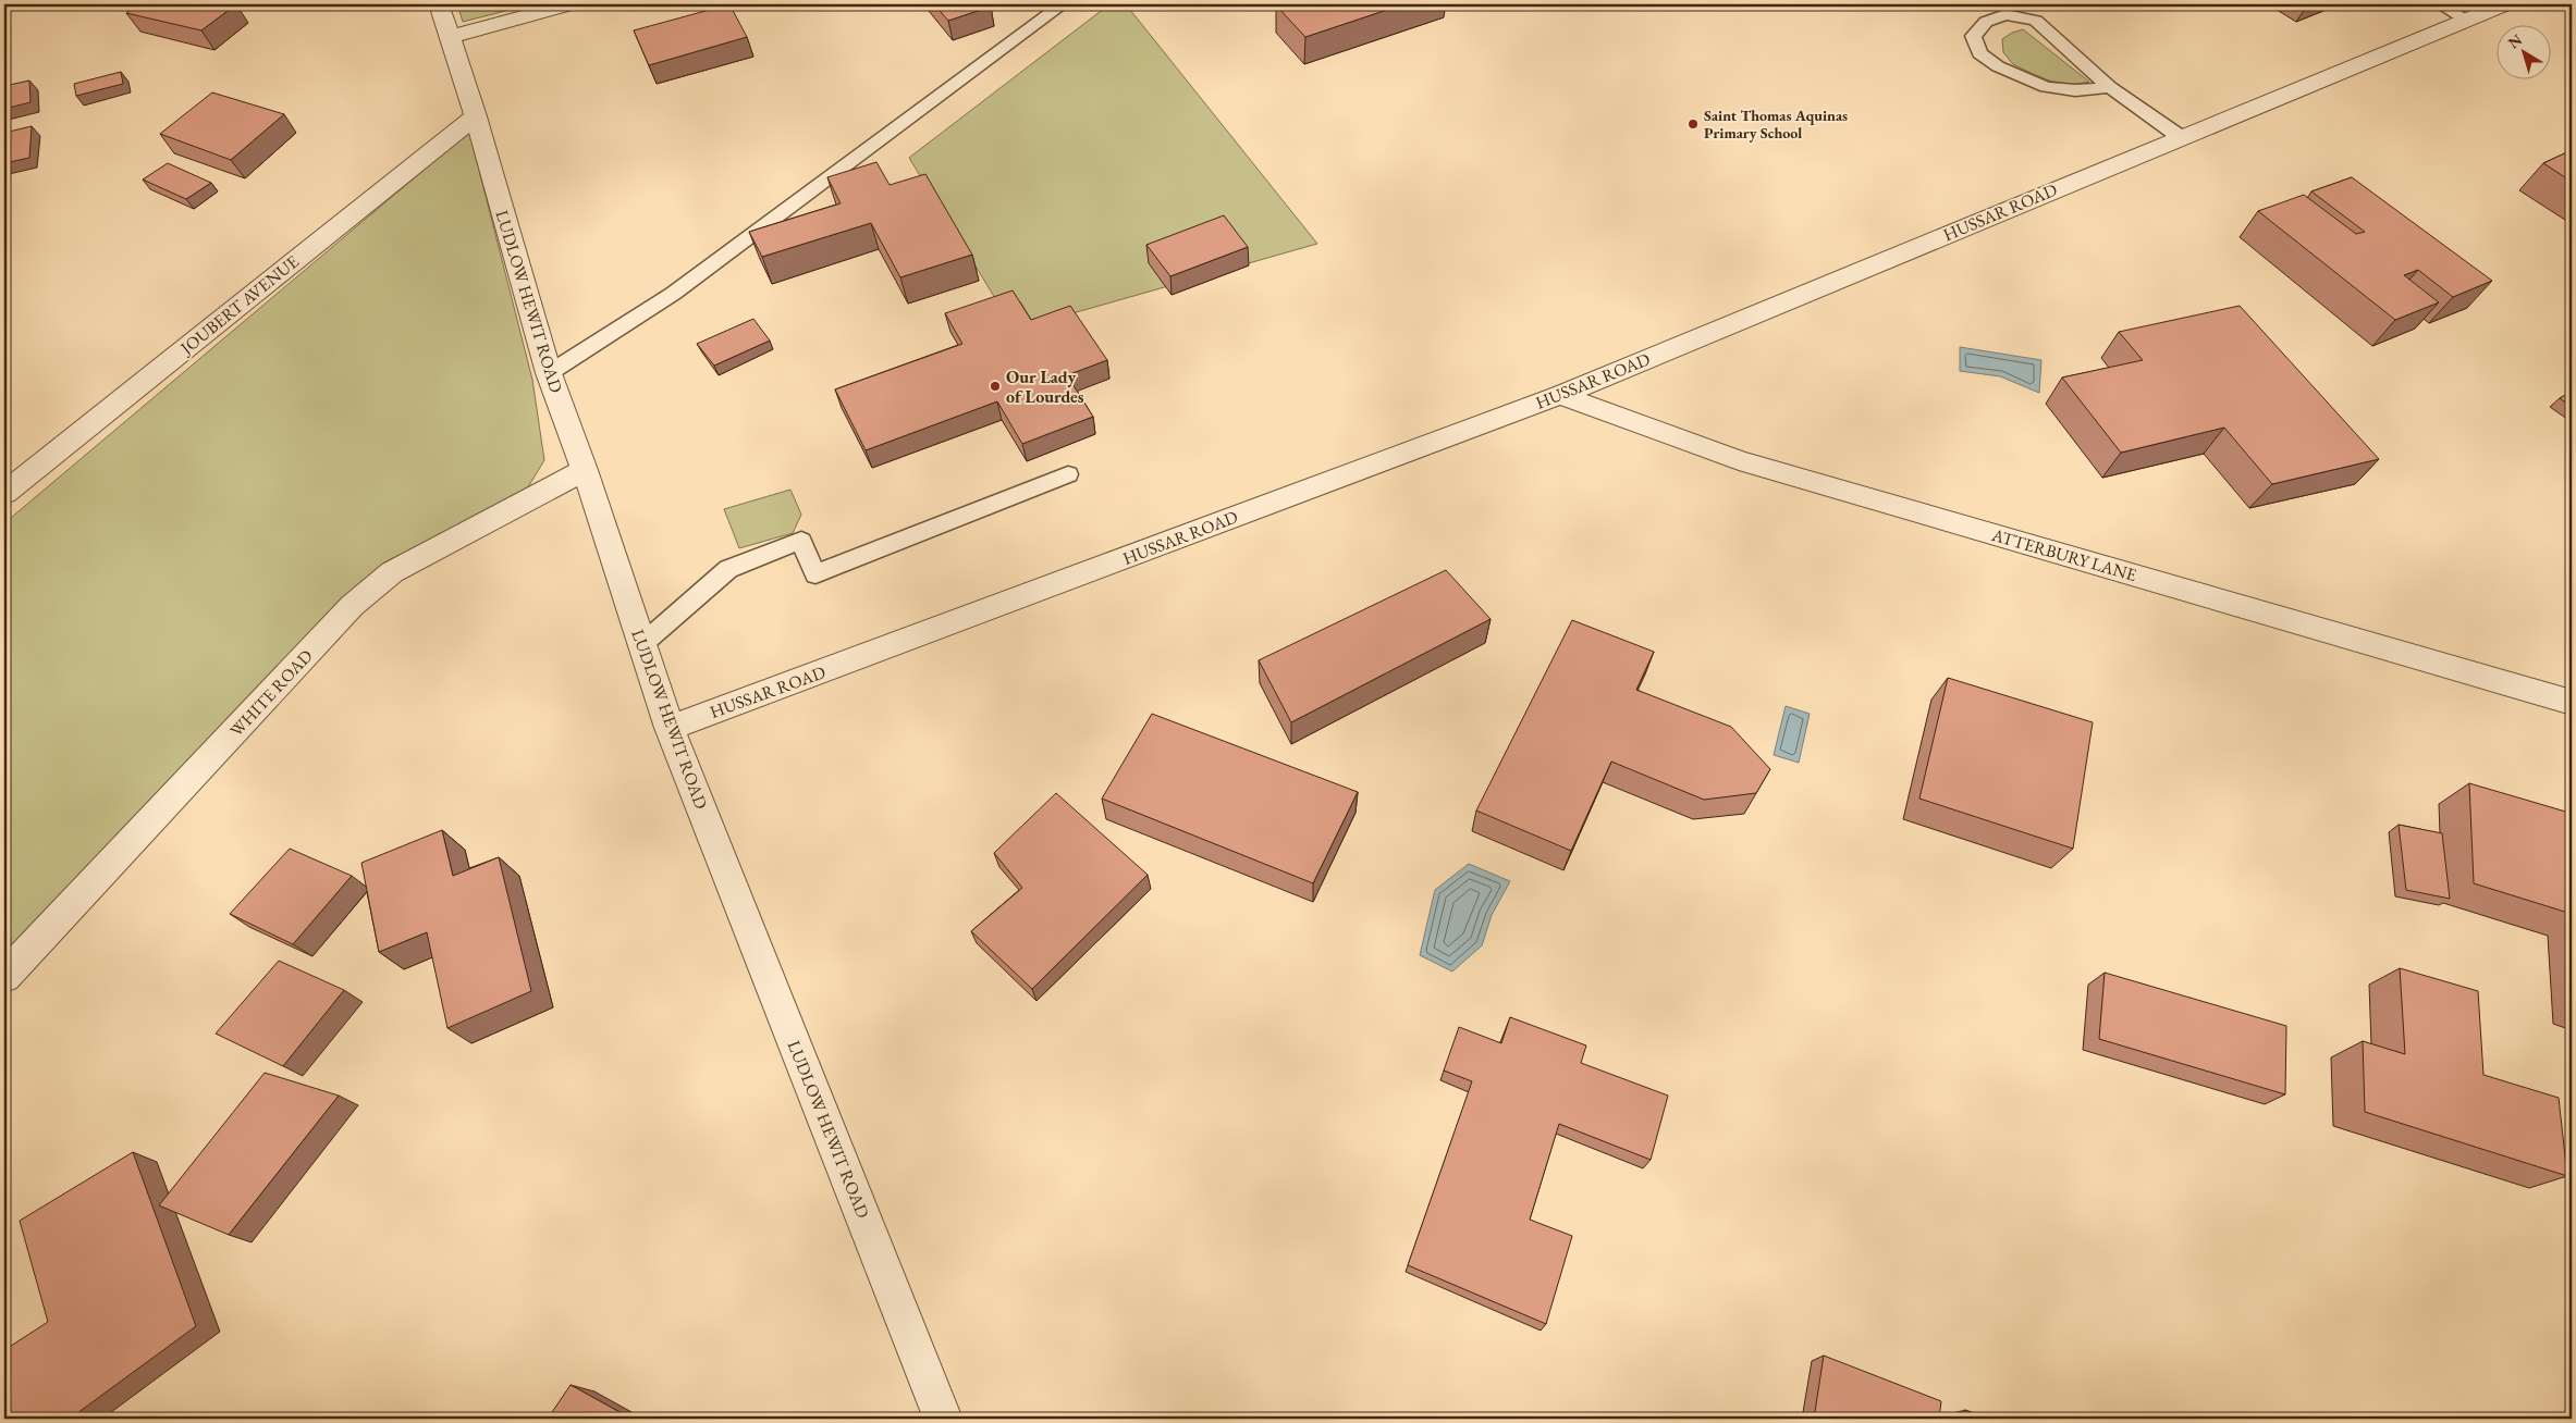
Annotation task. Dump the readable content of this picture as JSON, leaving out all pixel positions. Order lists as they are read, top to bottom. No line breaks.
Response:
{"streets":{"street":["HUSSAR ROAD","LUDLOW HEWIT ROAD","JOUBERT AVENUE","ATTERBURY LANE","WHITE ROAD"]},"crossings":[["HUSSAR ROAD","LUDLOW HEWIT ROAD"],["HUSSAR ROAD","ATTERBURY LANE"],["LUDLOW HEWIT ROAD","JOUBERT AVENUE"],["LUDLOW HEWIT ROAD","WHITE ROAD"]],"places":["Saint Thomas Aquinas Primary School","Our Lady of Lourdes"],"north":"top left"}
